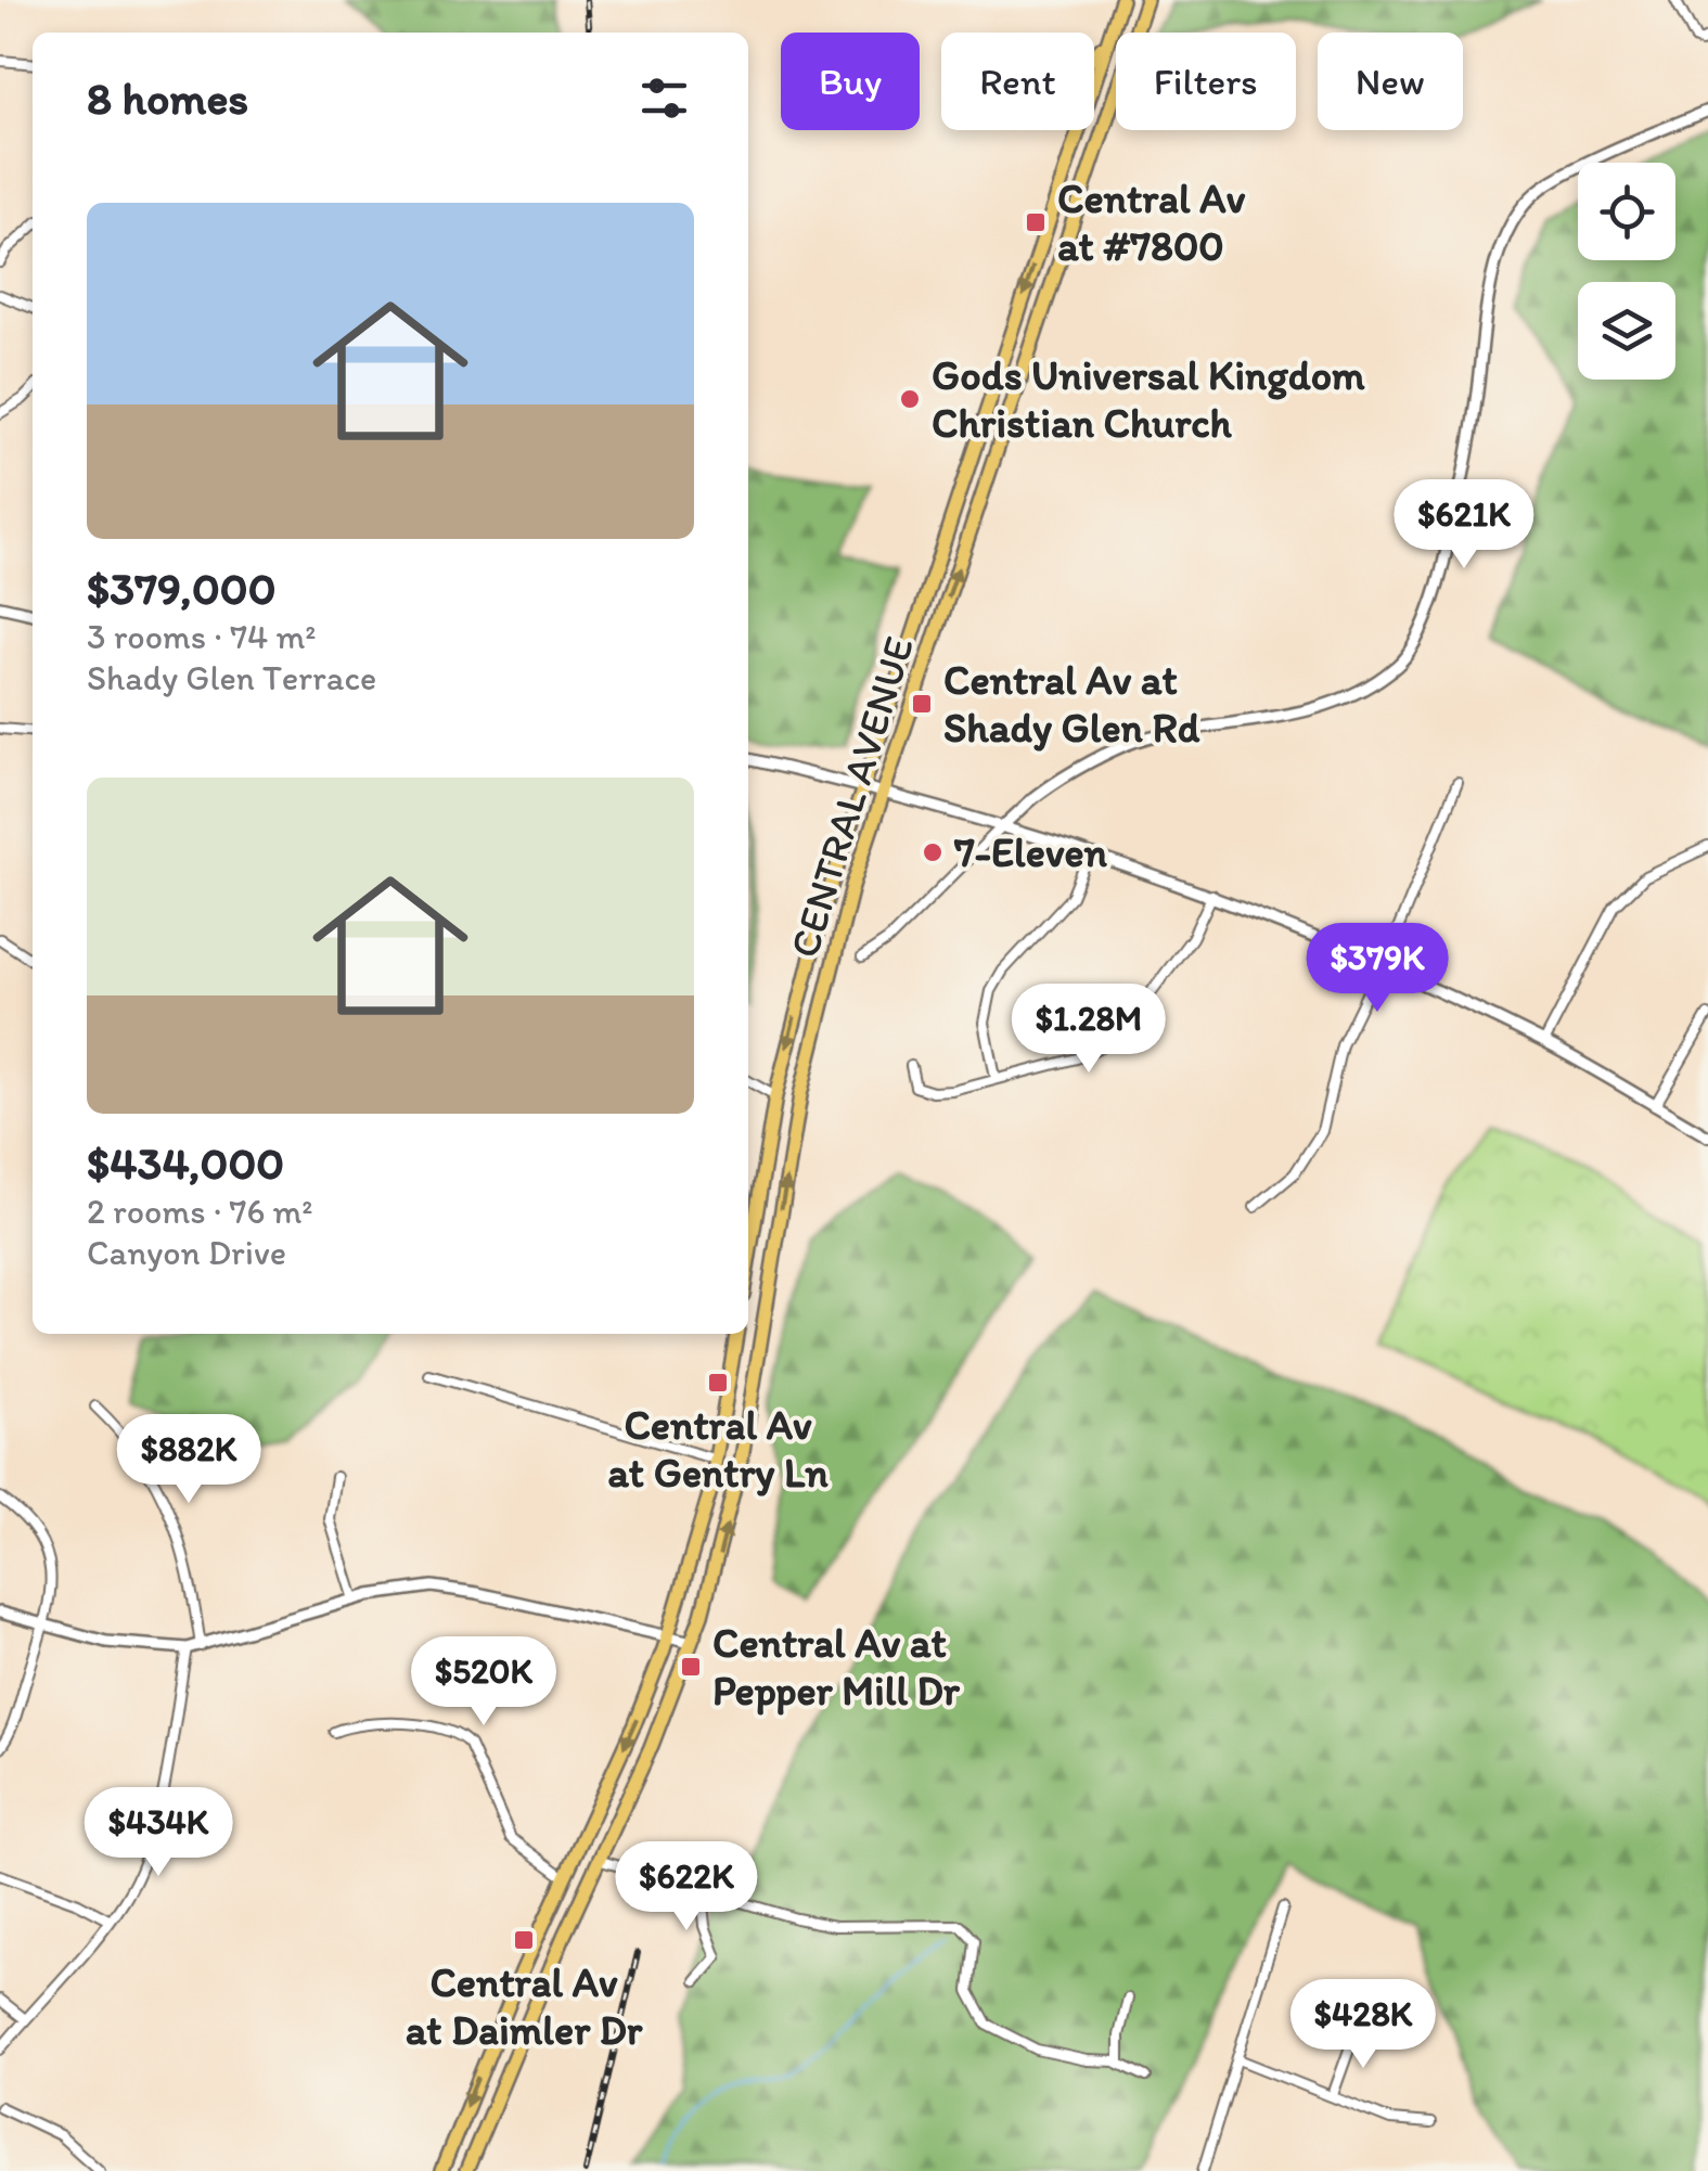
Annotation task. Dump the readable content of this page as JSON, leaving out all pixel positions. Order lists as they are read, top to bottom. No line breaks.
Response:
{"streets":{"main road":["CENTRAL AVENUE"]},"places":{"transit":["Central Av at #7800","Central Av at Shady Glen Rd","Central Av at Gentry Ln","Central Av at Pepper Mill Dr","Central Av at Daimler Dr"],"other":["Gods Universal Kingdom Christian Church","7-Eleven"]},"page":{"chip":["Buy","Rent","Filters","New"],"heading":"8 homes","list":[{"name":"$379,000","note":"3 rooms · 74 m² · Shady Glen Terrace"},{"name":"$434,000","note":"2 rooms · 76 m² · Canyon Drive"}],"price":["$621K","$379K","$1.28M","$882K","$520K","$434K","$622K","$428K"]}}
